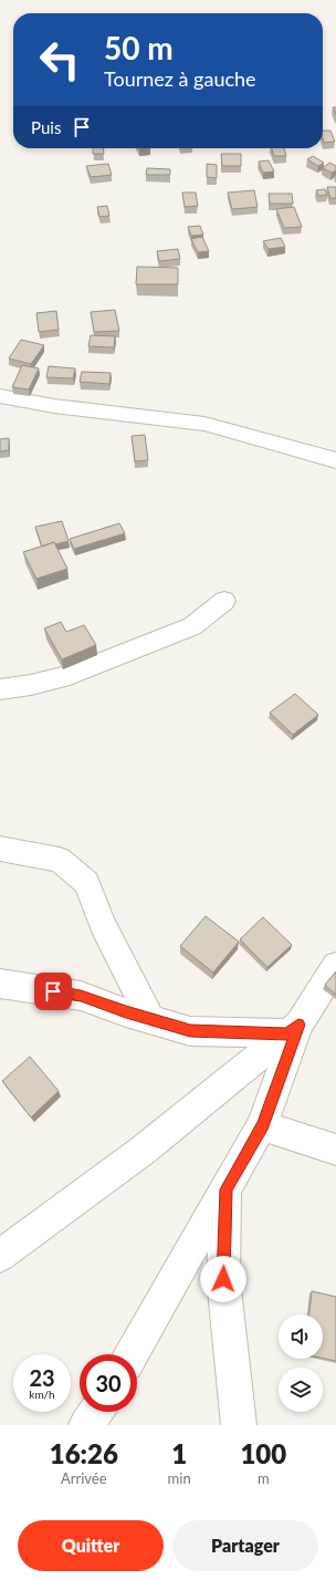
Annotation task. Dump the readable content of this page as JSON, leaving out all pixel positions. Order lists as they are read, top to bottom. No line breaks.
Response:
{"page":{"turn":["50 m","Tournez à gauche"],"then":"Puis","speed":"23 km/h","limit":"30","eta":["16:26","Arrivée","1","min","100","m"],"buttons":["Quitter","Partager"]}}
